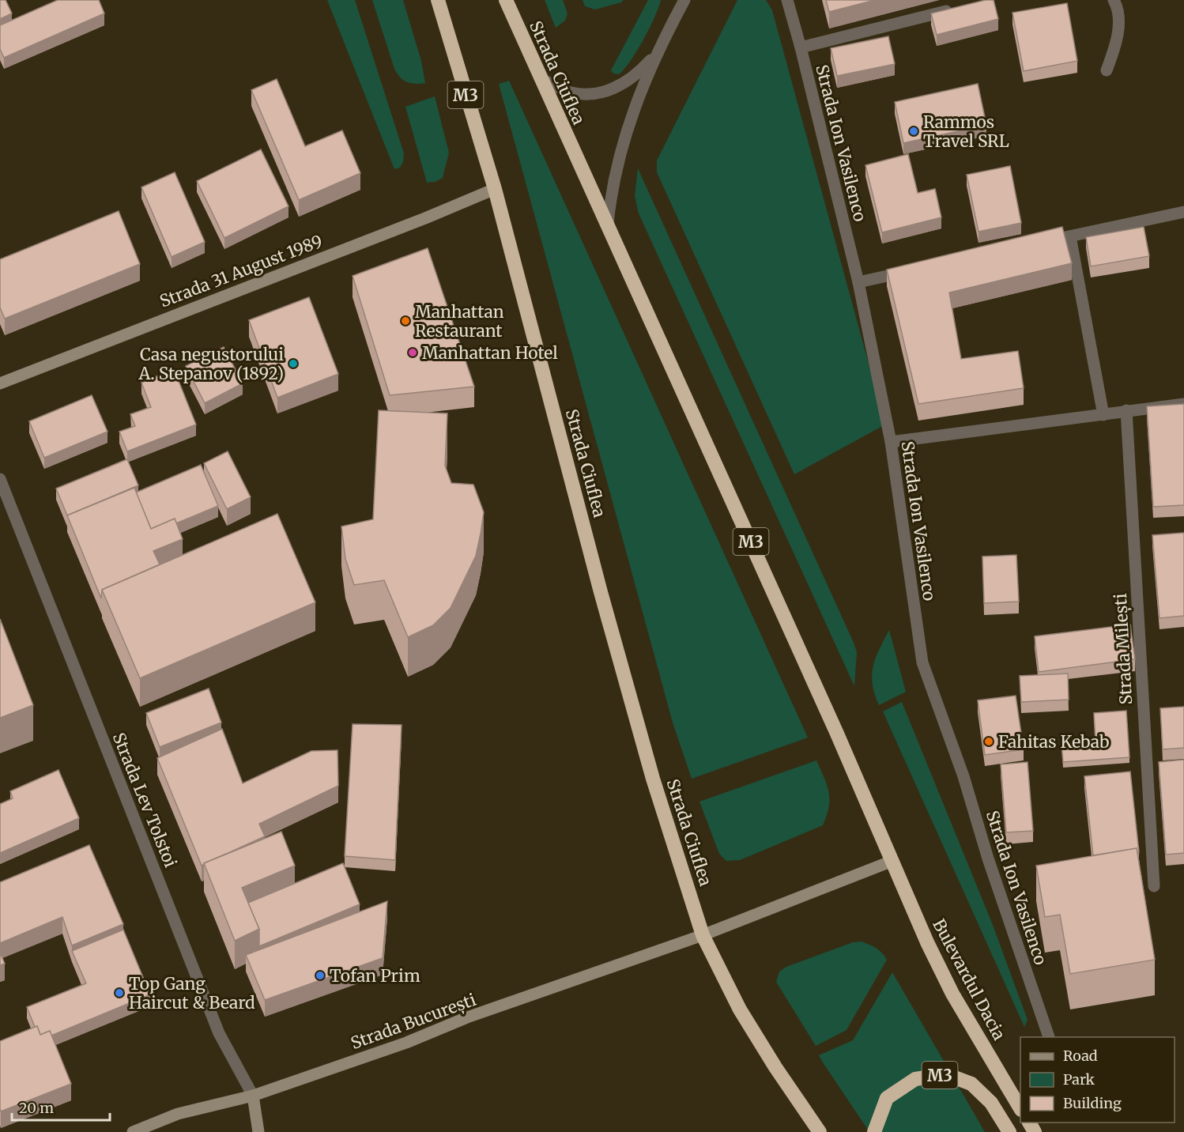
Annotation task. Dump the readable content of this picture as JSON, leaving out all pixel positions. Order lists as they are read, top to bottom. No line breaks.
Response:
{"streets":{"highway":["Strada Ciuflea","M3","Bulevardul Dacia"],"main road":["Strada 31 August 1989","Strada Lev Tolstoi","Strada București"],"street":["Strada Ion Vasilenco","Strada Milești"]},"crossings":[["Strada Ciuflea","M3"],["Strada Ciuflea","Strada 31 August 1989"],["Strada Ciuflea","Bulevardul Dacia"],["Strada Ciuflea","Strada București"],["M3","Strada București"],["Strada Lev Tolstoi","Strada București"],["Bulevardul Dacia","Strada București"]],"places":["Rammos Travel SRL","Manhattan Restaurant","Manhattan Hotel","Casa negustorului A. Stepanov (1892)","Fahitas Kebab","Tofan Prim","Top Gang Haircut & Beard"],"legend":["Road","Park","Building"],"scale_bar":"20 m"}
